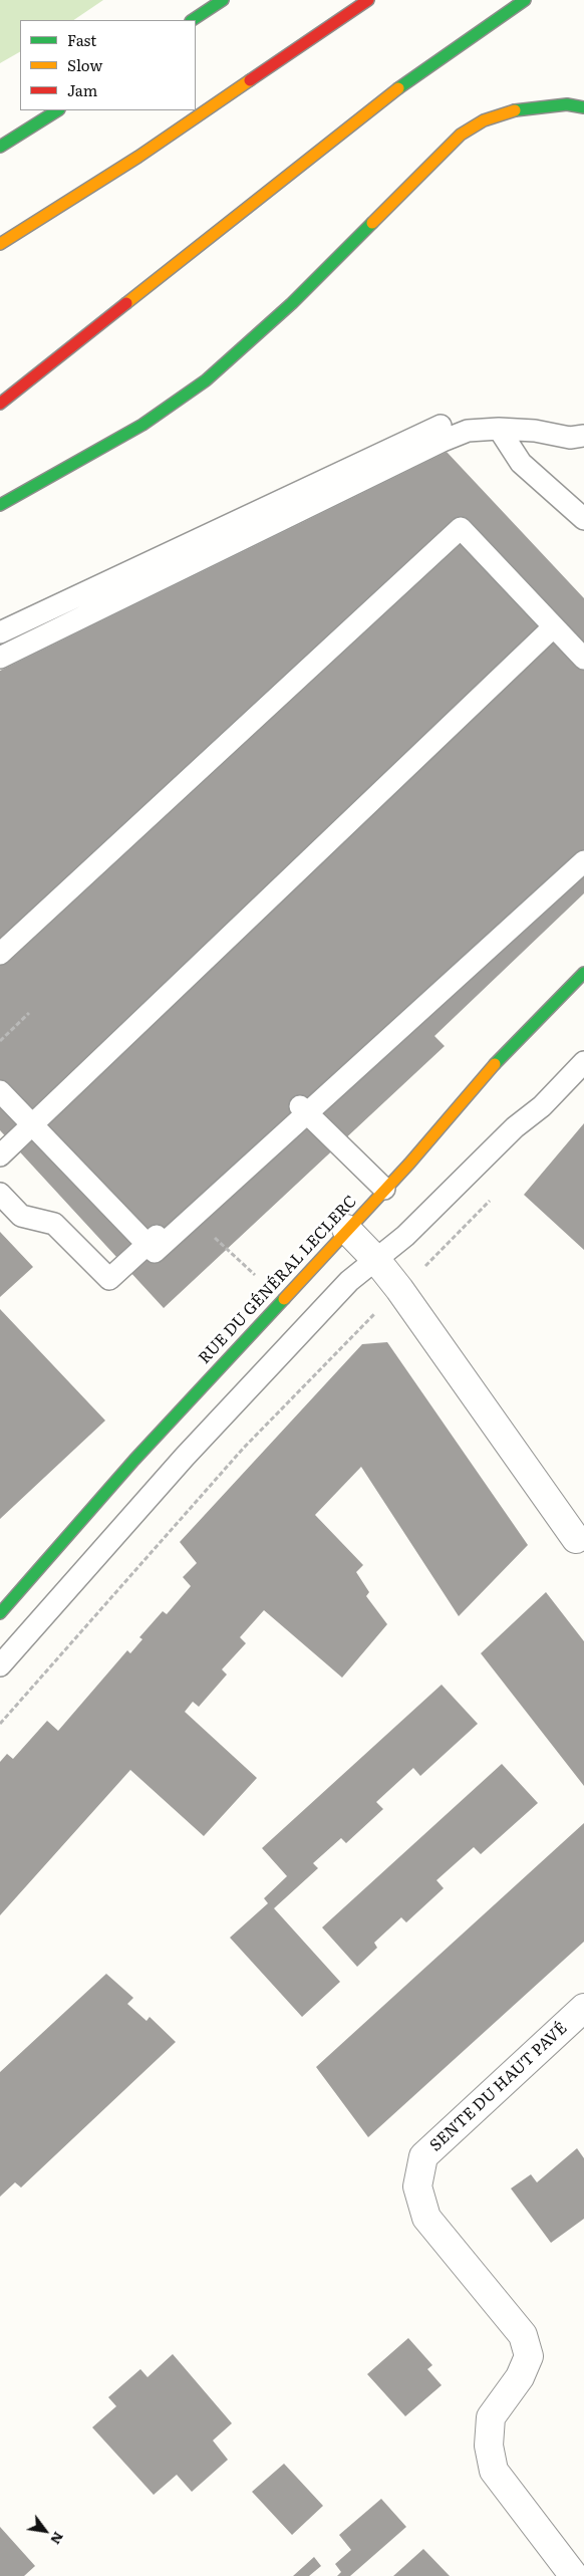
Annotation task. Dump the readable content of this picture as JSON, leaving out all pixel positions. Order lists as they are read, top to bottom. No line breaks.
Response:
{"streets":{"main road":["RUE DU GÉNÉRAL LECLERC"],"street":["SENTE DU HAUT PAVÉ"]},"legend":["Fast","Slow","Jam"],"north":"bottom right"}
